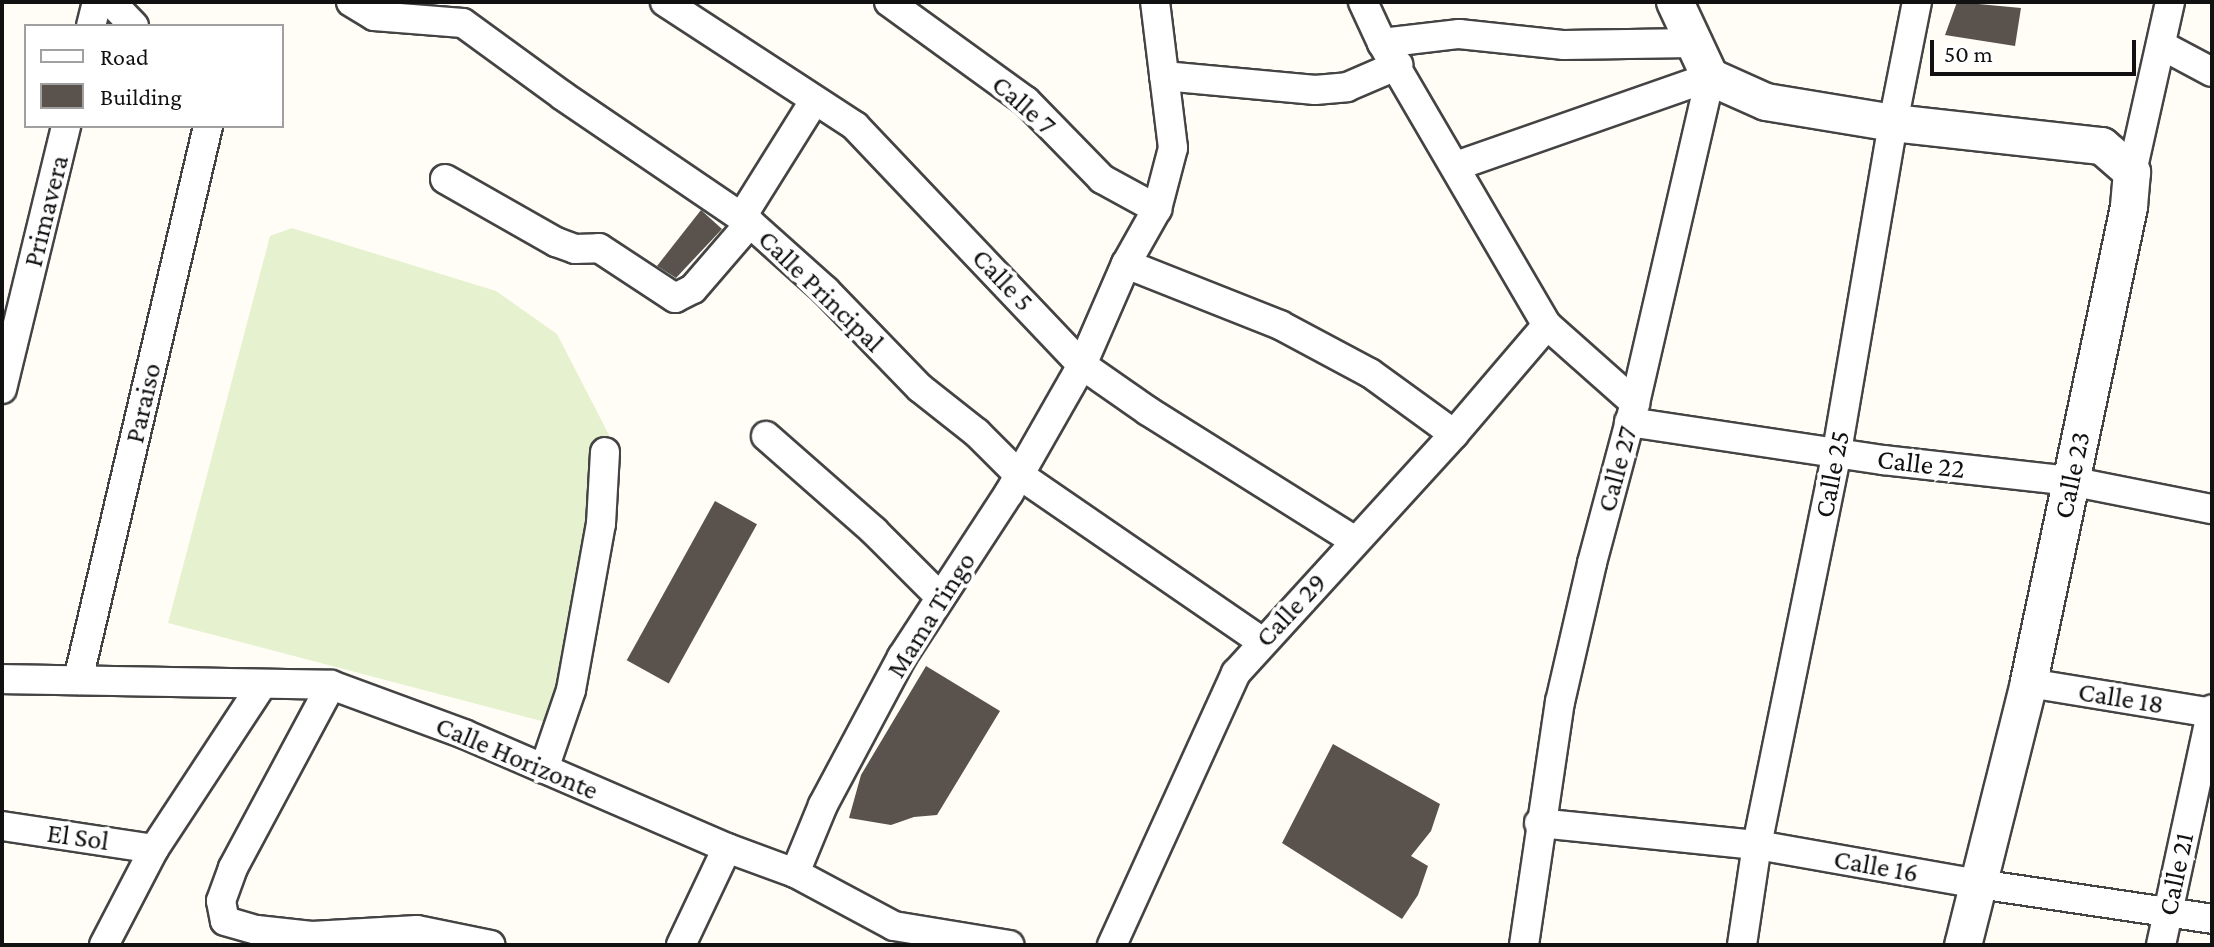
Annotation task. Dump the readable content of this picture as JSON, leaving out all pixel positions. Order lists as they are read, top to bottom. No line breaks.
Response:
{"streets":{"street":["Calle 7","Primavera","Calle 5","Calle Principal","Paraiso","Calle 22","Calle 27","Calle 25","Calle 23","Calle 29","Mama Tingo","Calle 18","Calle Horizonte","El Sol","Calle 16","Calle 21"]},"crossings":[["Calle 7","Mama Tingo"],["Calle 5","Calle 29"],["Calle 5","Mama Tingo"],["Calle Principal","Calle 29"],["Calle Principal","Mama Tingo"],["Paraiso","Calle Horizonte"],["Calle 22","Calle 27"],["Calle 22","Calle 25"],["Calle 22","Calle 23"],["Calle 27","Calle 16"],["Calle 25","Calle 16"],["Calle 23","Calle 18"],["Calle 23","Calle 16"],["Mama Tingo","Calle Horizonte"],["Calle 18","Calle 21"],["Calle 16","Calle 21"]],"legend":["Road","Building"],"scale_bar":"50 m"}
